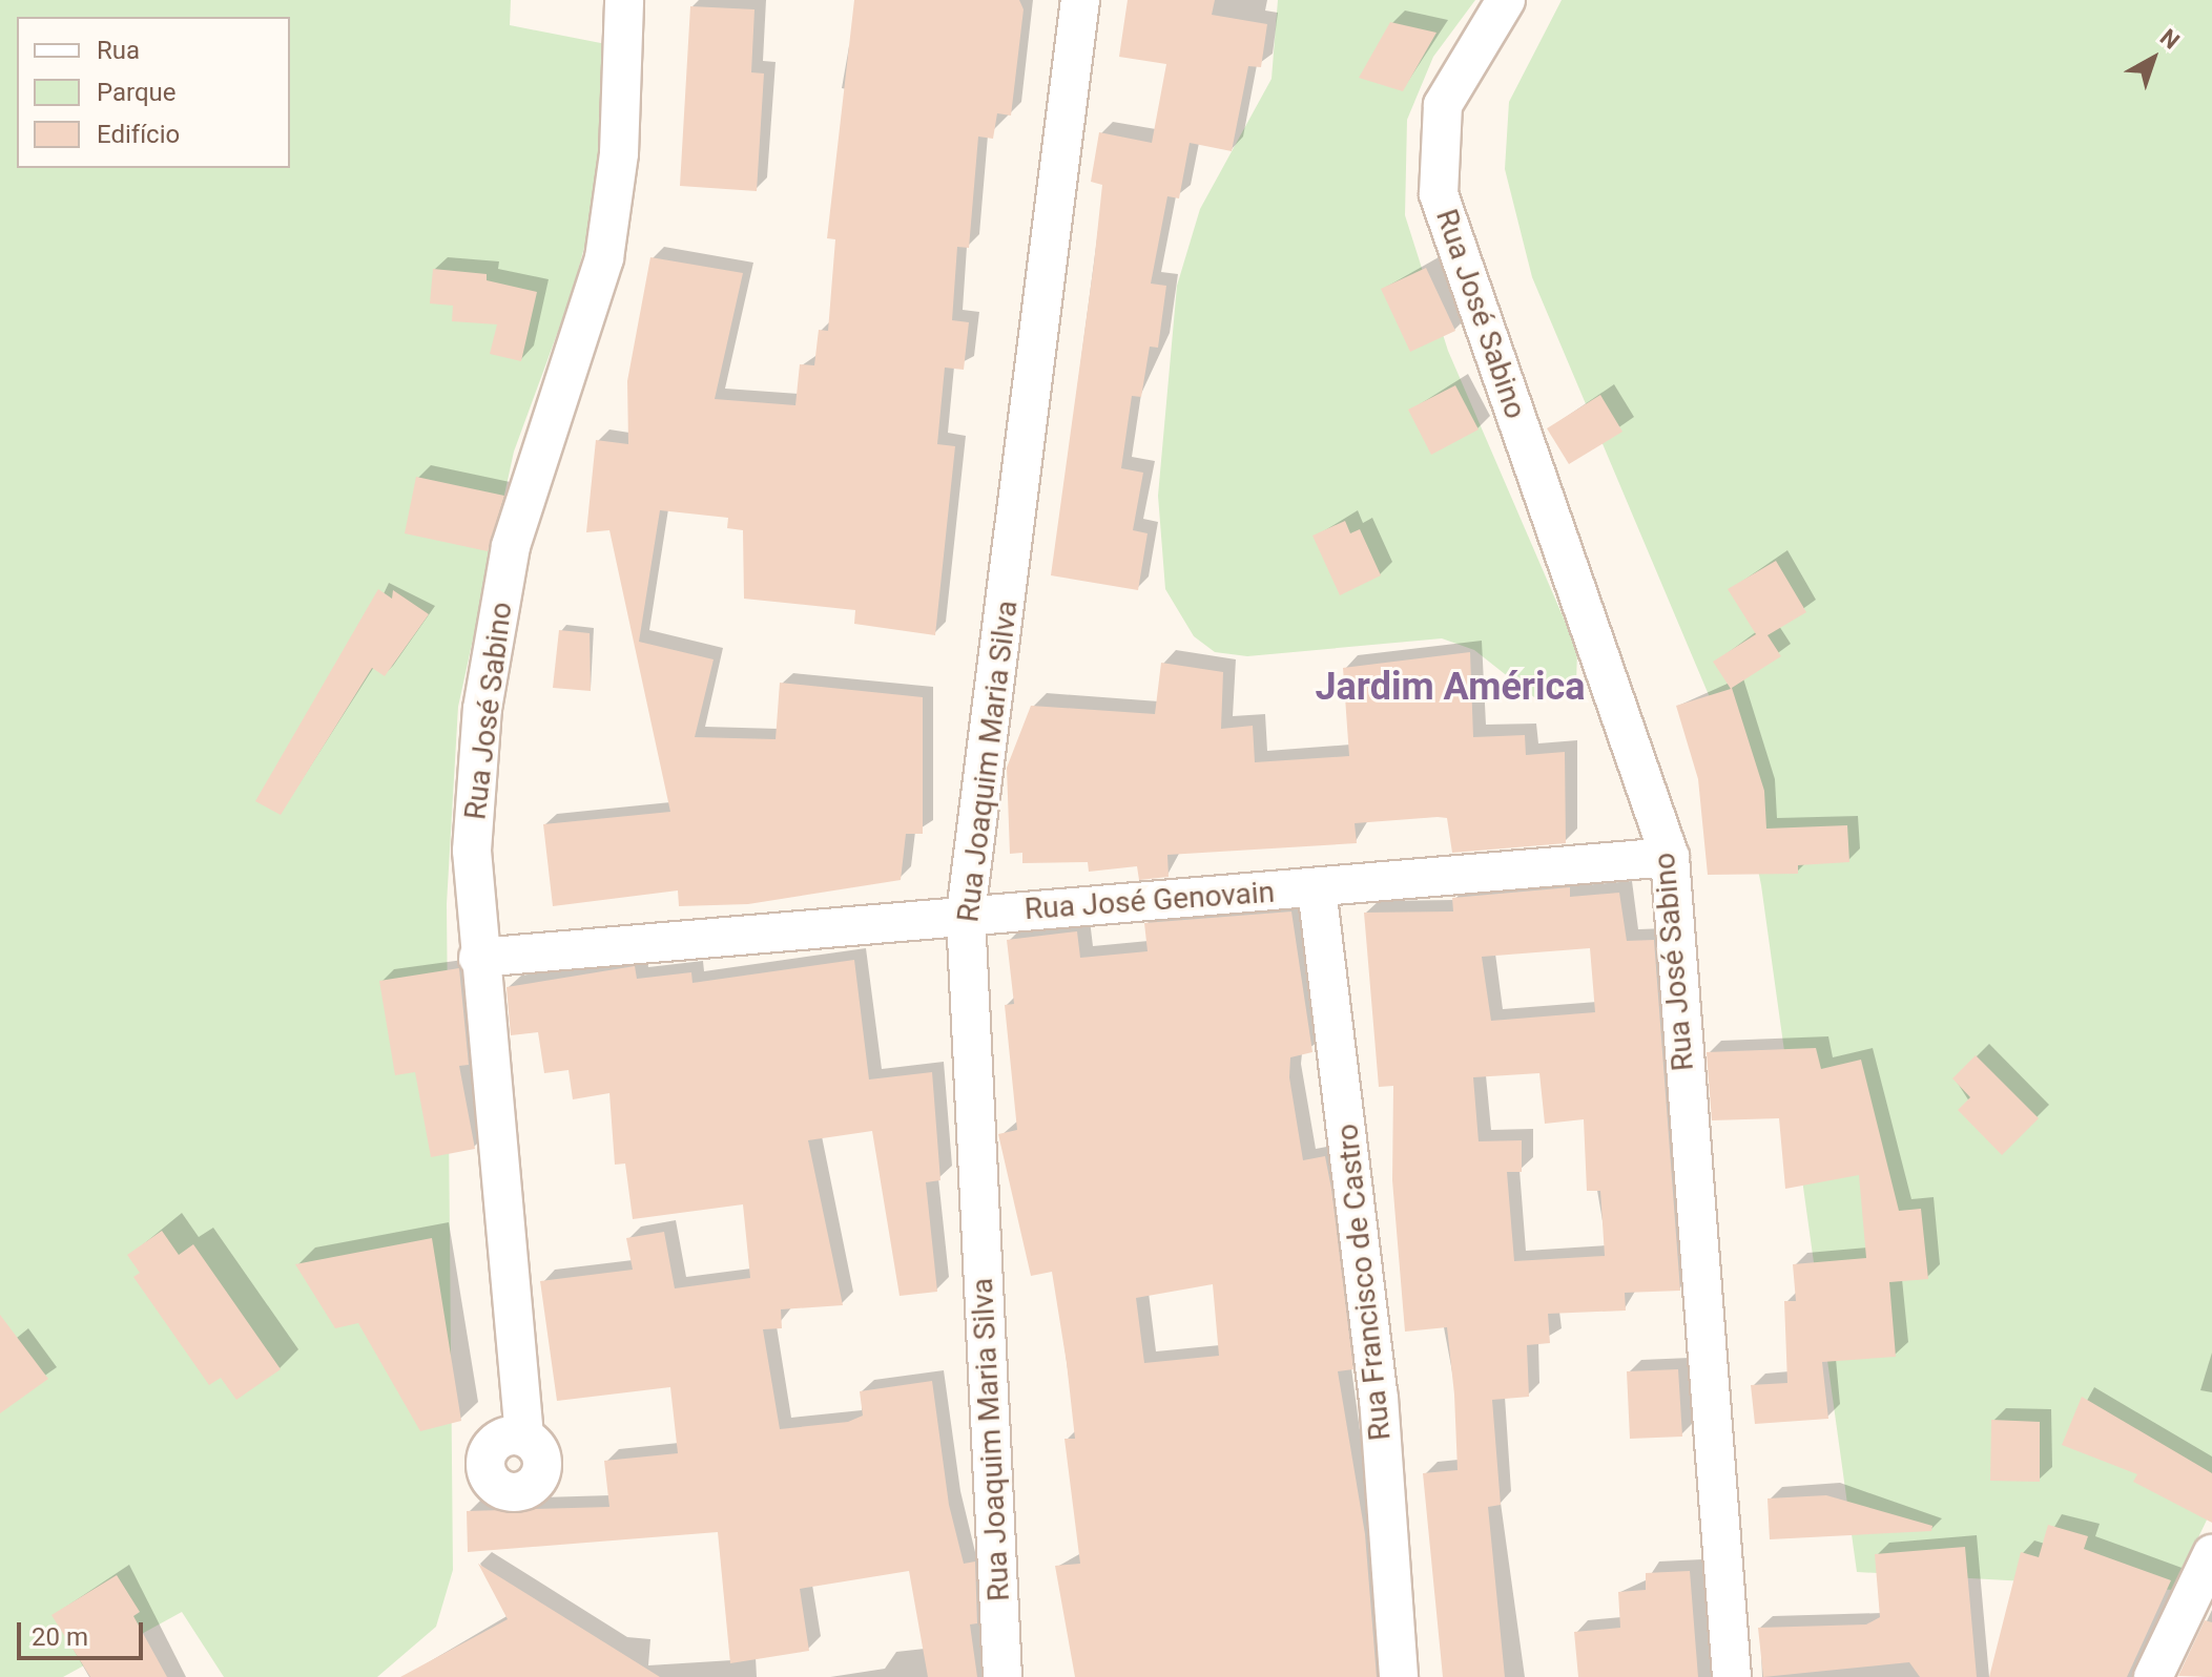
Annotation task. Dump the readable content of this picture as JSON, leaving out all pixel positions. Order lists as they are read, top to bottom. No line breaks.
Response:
{"streets":{"street":["Rua José Sabino","Rua Joaquim Maria Silva","Rua José Genovain","Rua Francisco de Castro"]},"crossings":[["Rua José Sabino","Rua José Genovain"],["Rua Joaquim Maria Silva","Rua José Genovain"],["Rua José Genovain","Rua Francisco de Castro"]],"districts":["Jardim América"],"legend":["Rua","Parque","Edifício"],"scale_bar":"20 m","north":"top right"}
